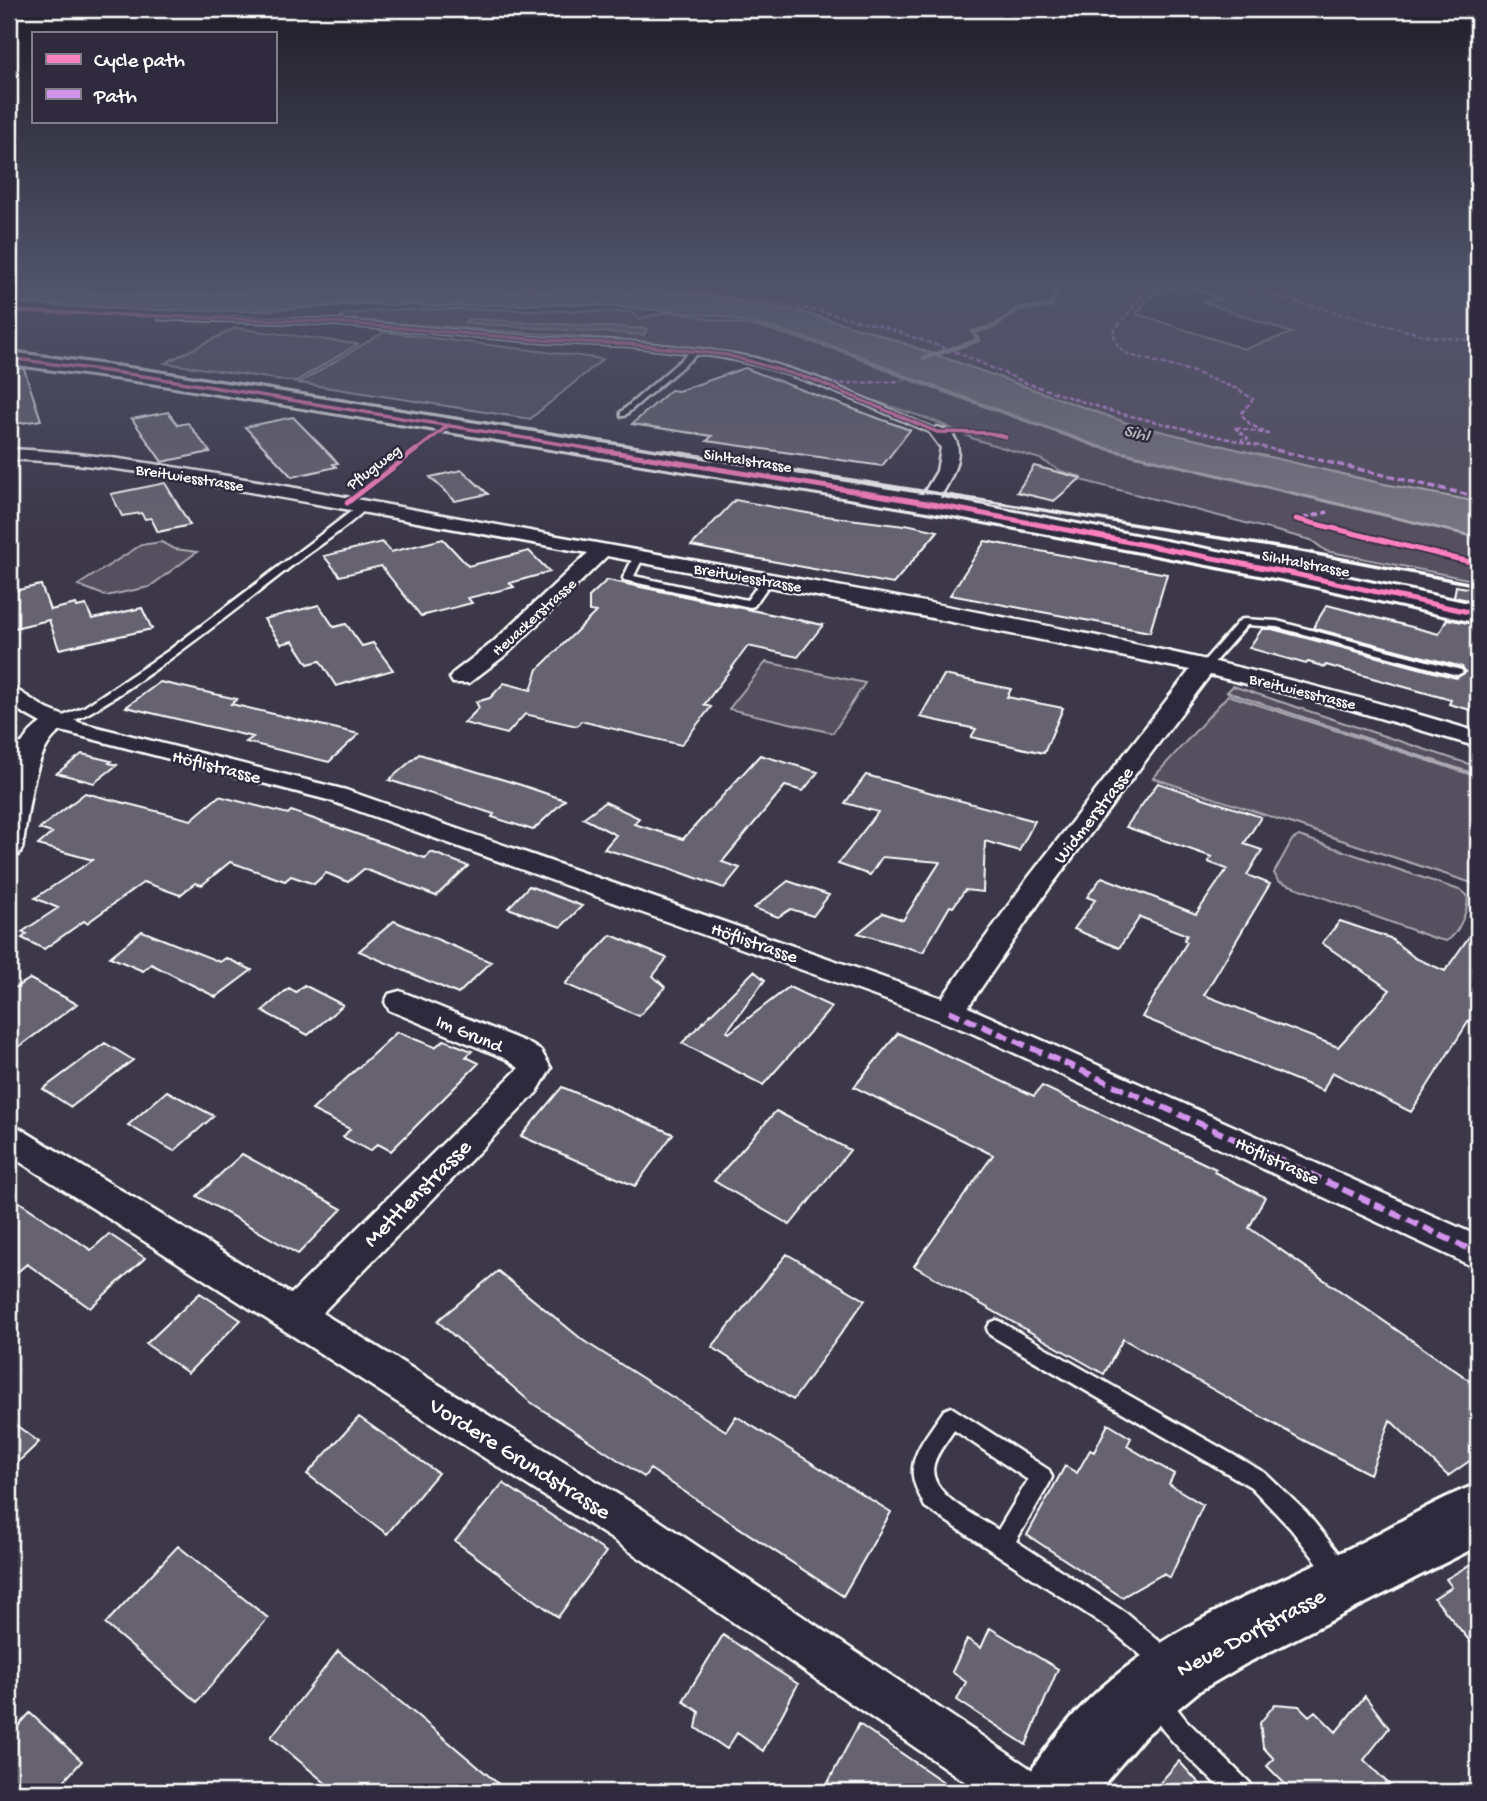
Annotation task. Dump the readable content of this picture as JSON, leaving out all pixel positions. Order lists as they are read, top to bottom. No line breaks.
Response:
{"streets":{"main road":["Sihltalstrasse","Neue Dorfstrasse"],"street":["Breitwiesstrasse","Heuackerstrasse","Höflistrasse","Widmerstrasse","Im Grund","Mettlenstrasse","Vordere Grundstrasse"],"lane":["Pflugweg"]},"crossings":[["Pflugweg","Breitwiesstrasse"],["Pflugweg","Höflistrasse"],["Breitwiesstrasse","Heuackerstrasse"],["Breitwiesstrasse","Widmerstrasse"],["Höflistrasse","Widmerstrasse"],["Im Grund","Mettlenstrasse"],["Mettlenstrasse","Vordere Grundstrasse"]],"water":["Sihl"],"legend":["Cycle path","Path"]}
